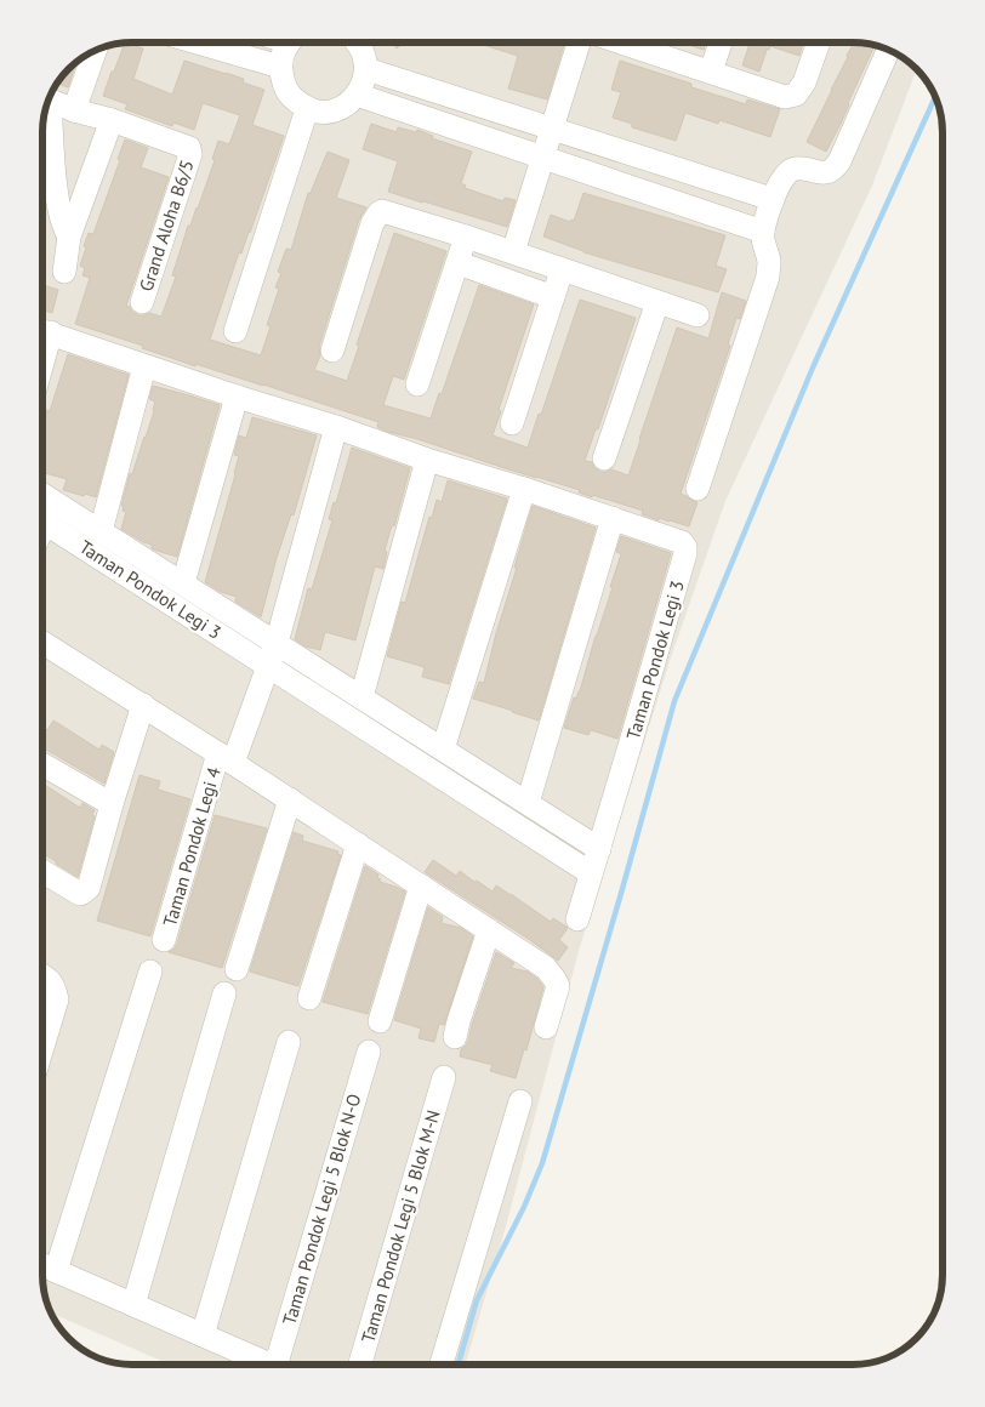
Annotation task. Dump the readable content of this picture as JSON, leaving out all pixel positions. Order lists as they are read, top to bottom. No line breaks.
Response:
{"streets":{"street":["Grand Aloha B6/5","Taman Pondok Legi 3","Taman Pondok Legi 4","Taman Pondok Legi 5 Blok N-O","Taman Pondok Legi 5 Blok M-N"]},"crossings":[["Taman Pondok Legi 3","Taman Pondok Legi 4"]]}
